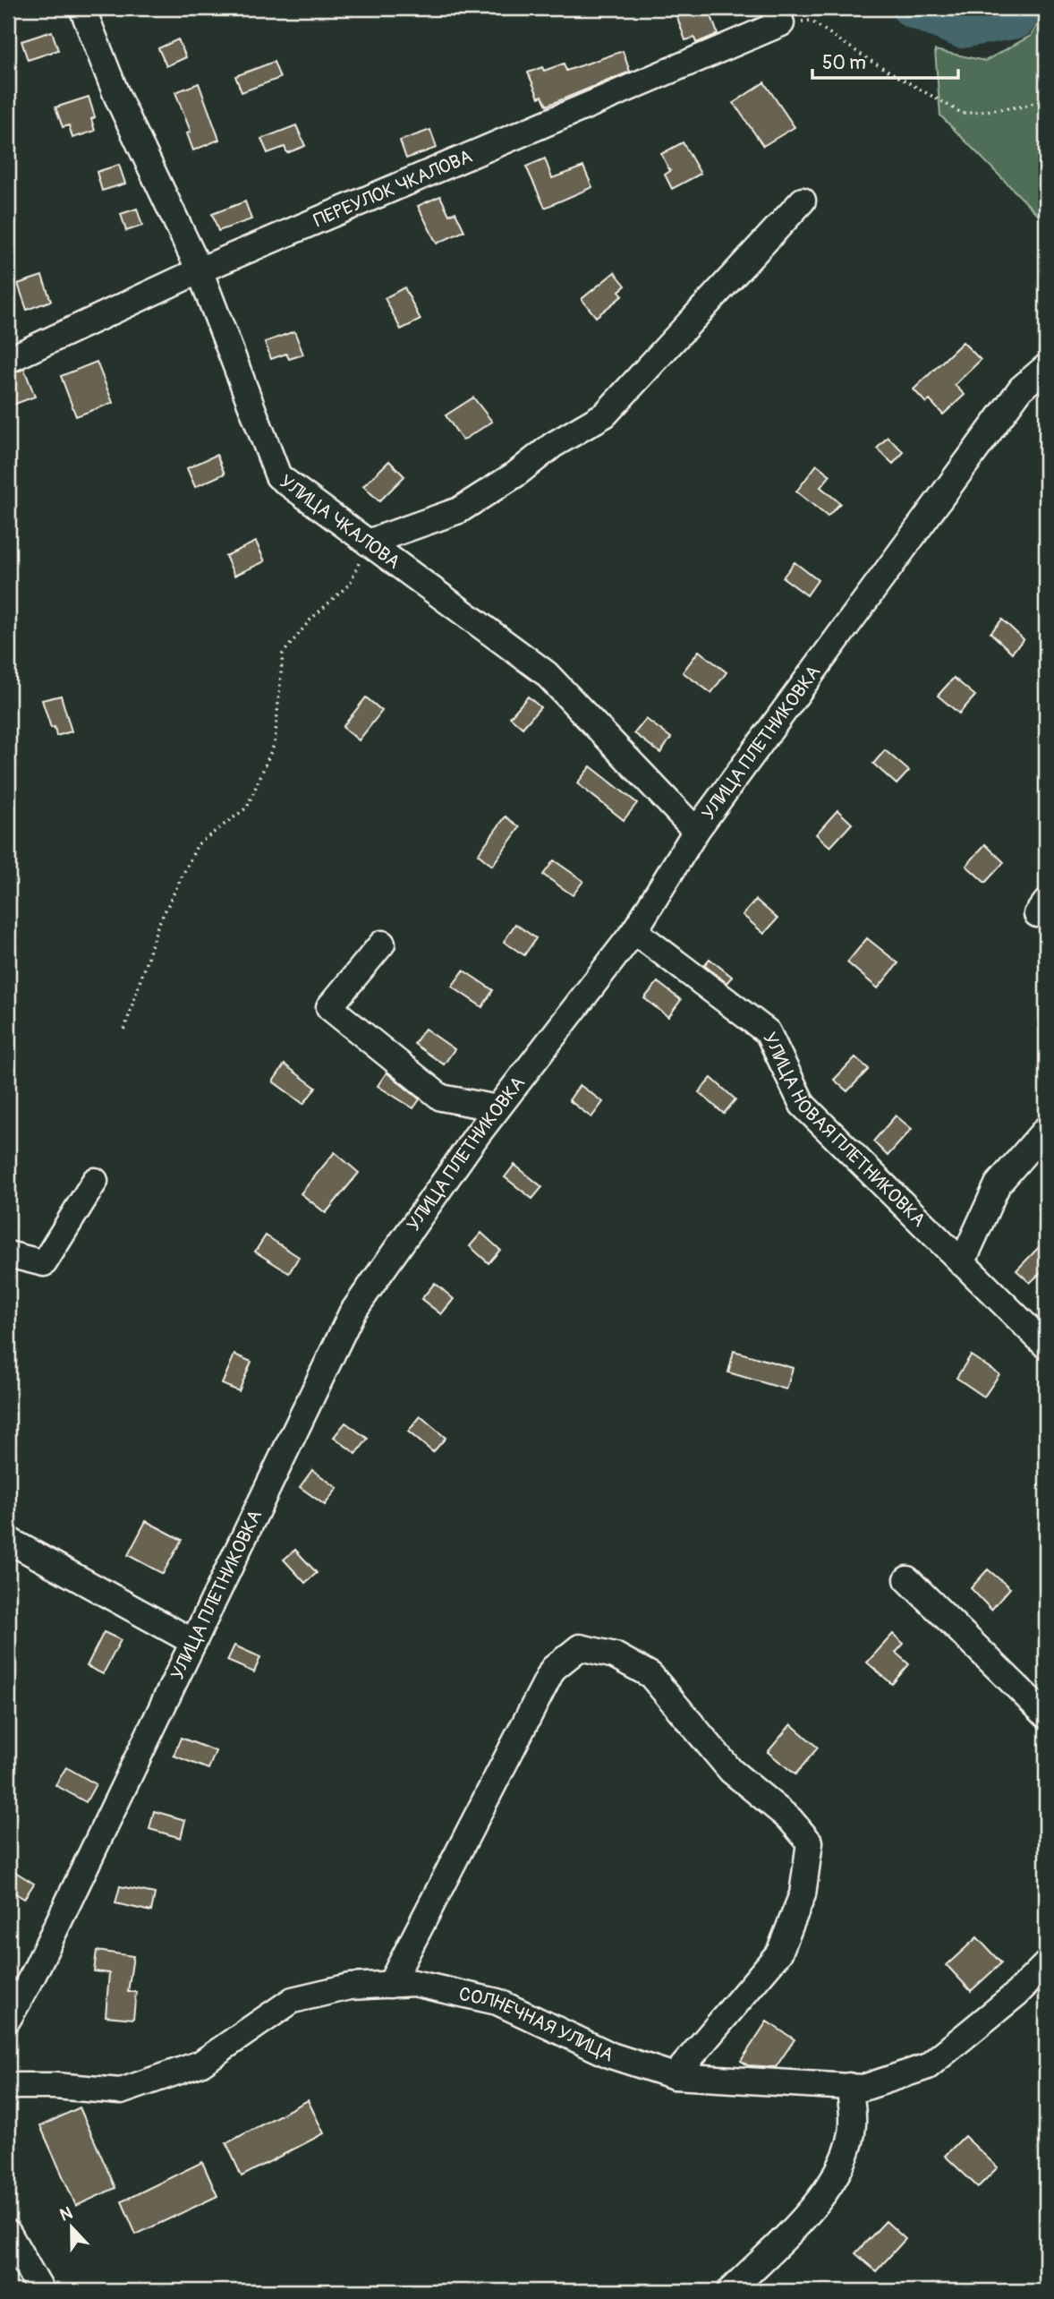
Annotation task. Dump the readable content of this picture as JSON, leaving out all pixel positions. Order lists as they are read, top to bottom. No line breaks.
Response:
{"streets":{"street":["ПЕРЕУЛОК ЧКАЛОВА","УЛИЦА ЧКАЛОВА","УЛИЦА ПЛЕТНИКОВКА","УЛИЦА НОВАЯ ПЛЕТНИКОВКА","СОЛНЕЧНАЯ УЛИЦА"]},"crossings":[["ПЕРЕУЛОК ЧКАЛОВА","УЛИЦА ЧКАЛОВА"],["УЛИЦА ЧКАЛОВА","УЛИЦА ПЛЕТНИКОВКА"],["УЛИЦА ПЛЕТНИКОВКА","УЛИЦА НОВАЯ ПЛЕТНИКОВКА"]],"scale_bar":"50 m","north":"top"}
